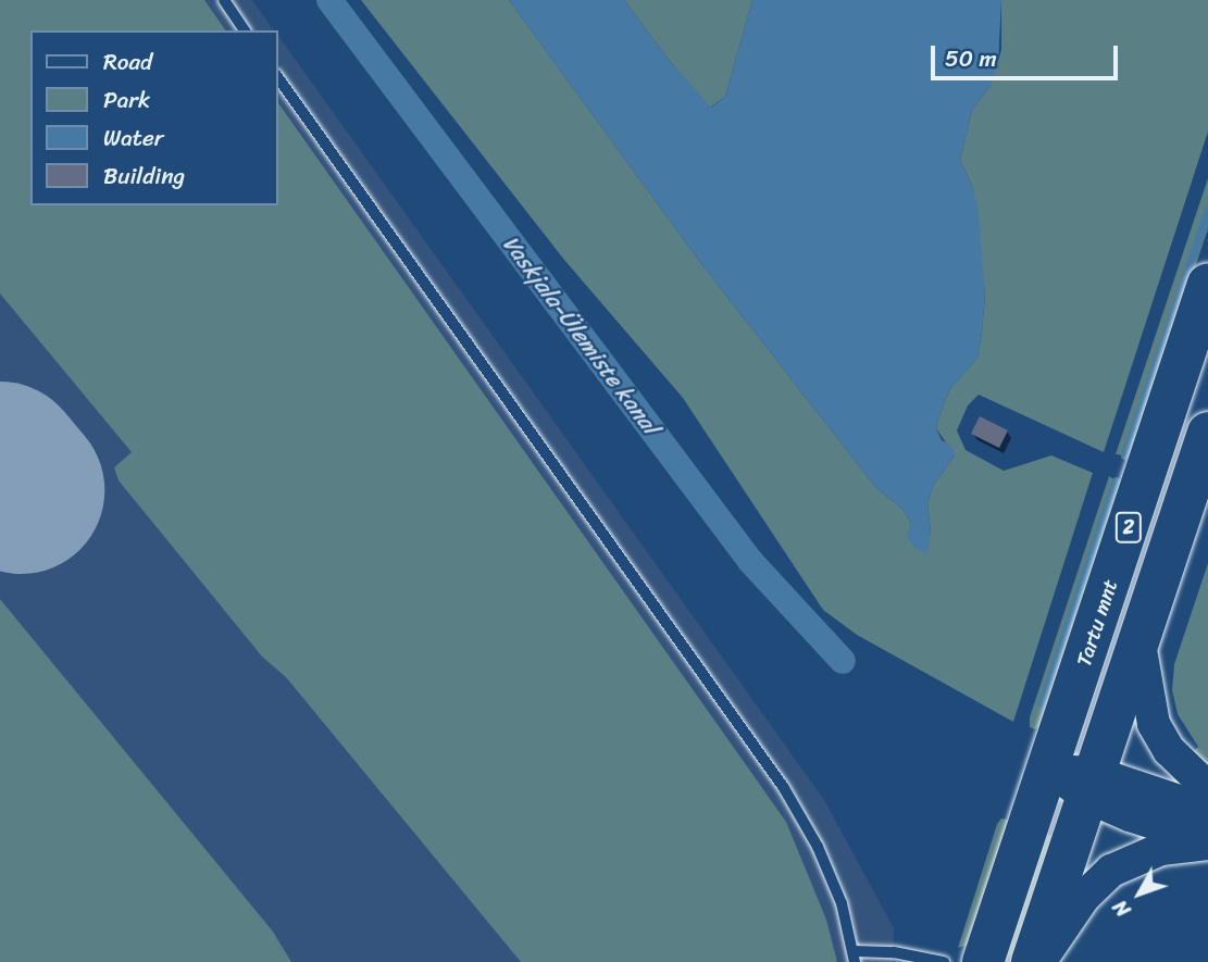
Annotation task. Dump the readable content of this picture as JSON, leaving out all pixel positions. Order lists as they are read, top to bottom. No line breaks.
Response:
{"streets":{"highway":["2","Tartu mnt"]},"water":["Vaskjala-Ülemiste kanal"],"legend":["Road","Park","Water","Building"],"scale_bar":"50 m","north":"bottom left"}
